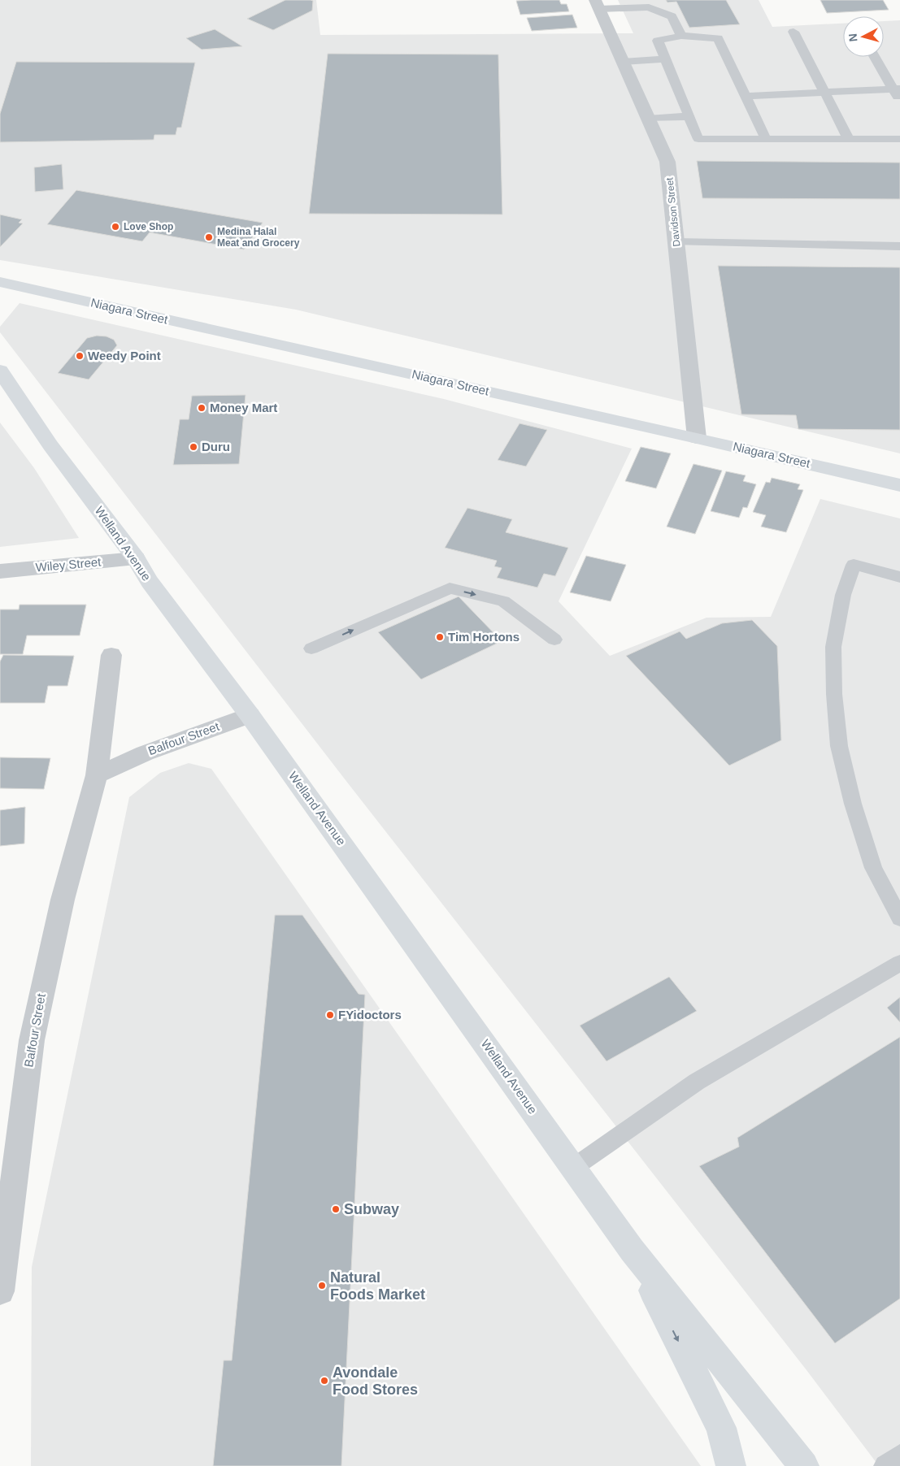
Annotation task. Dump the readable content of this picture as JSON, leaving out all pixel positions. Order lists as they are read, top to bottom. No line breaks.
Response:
{"streets":{"main road":["Niagara Street","Welland Avenue"],"street":["Davidson Street","Wiley Street","Balfour Street"]},"crossings":[["Davidson Street","Niagara Street"],["Welland Avenue","Wiley Street"],["Welland Avenue","Balfour Street"]],"places":["Love Shop","Medina Halal Meat and Grocery","Weedy Point","Money Mart","Duru","Tim Hortons","FYidoctors","Subway","Natural Foods Market","Avondale Food Stores"],"north":"left"}
